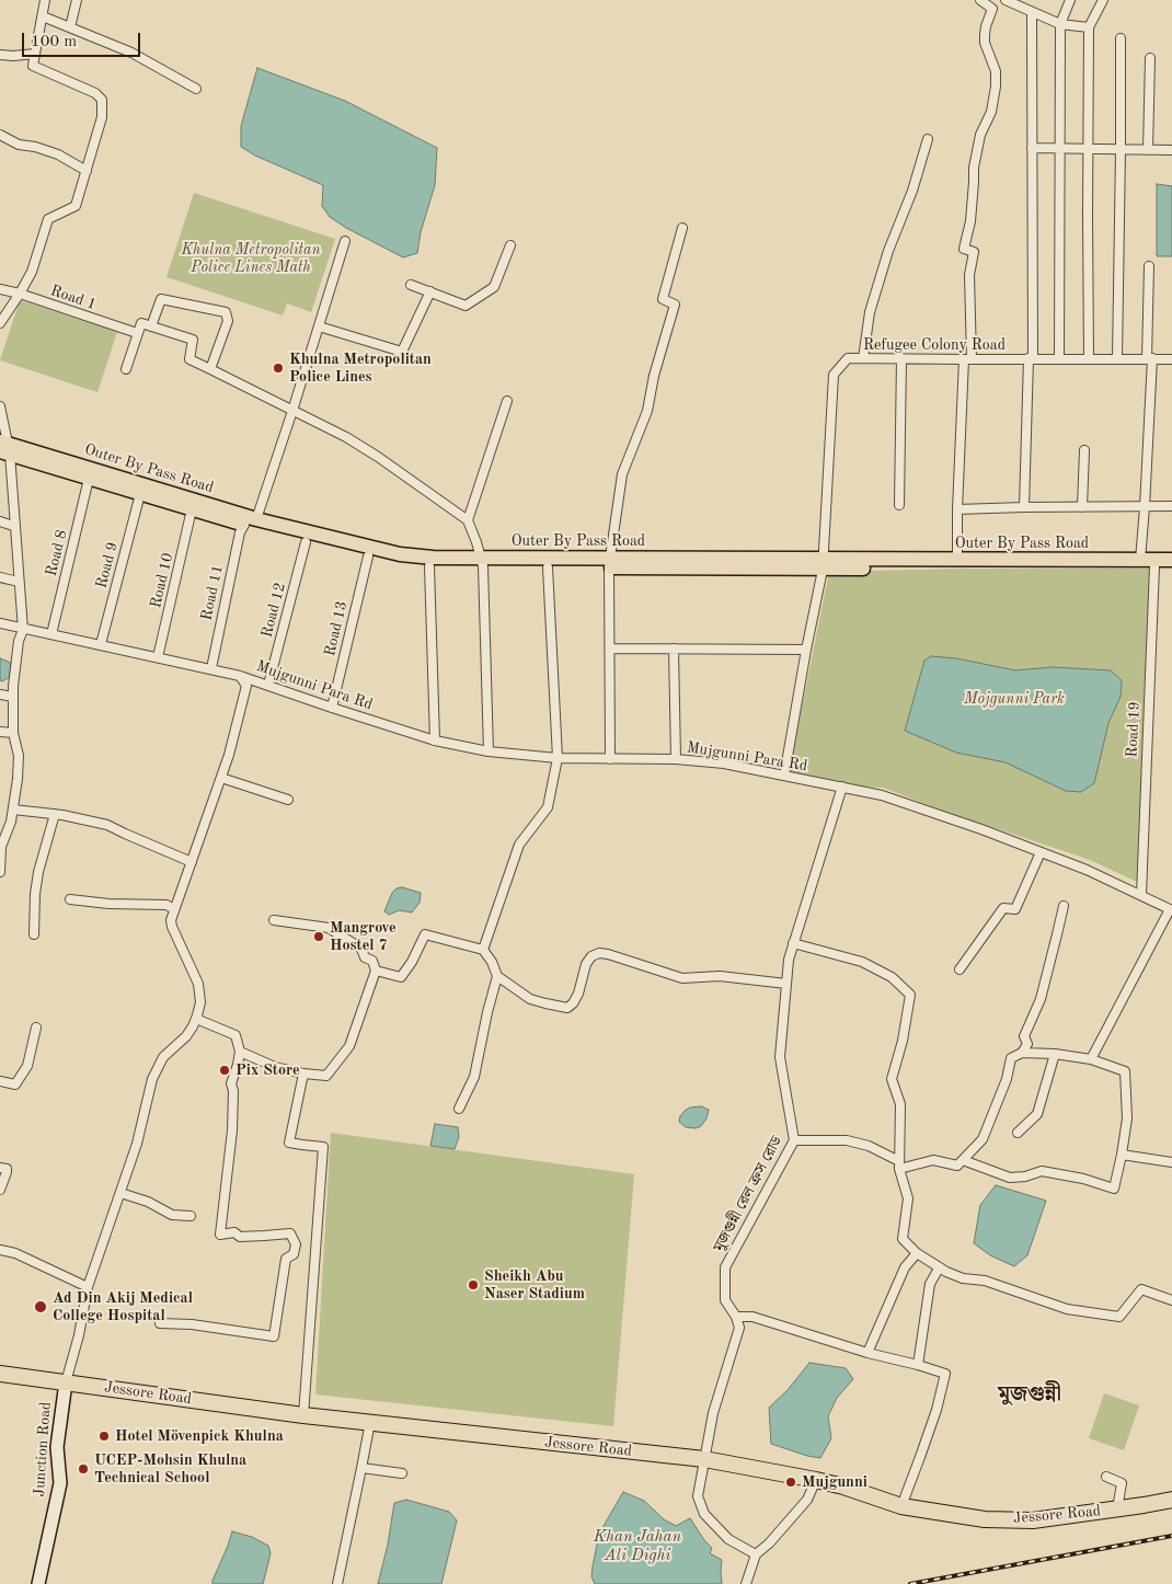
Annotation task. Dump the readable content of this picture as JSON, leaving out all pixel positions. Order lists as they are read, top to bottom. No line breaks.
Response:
{"streets":{"highway":["Jessore Road"],"main road":["Outer By Pass Road","Junction Road"],"street":["Road 1","Refugee Colony Road","Road 8","Road 9","Road 10","Road 11","Road 12","Road 13","Mujgunni Para Rd","Road 19","মুজগুন্নী রেল ক্রস রোড"]},"crossings":[["Refugee Colony Road","Outer By Pass Road"],["Refugee Colony Road","Mujgunni Para Rd"],["Outer By Pass Road","Road 8"],["Outer By Pass Road","Road 9"],["Outer By Pass Road","Road 10"],["Outer By Pass Road","Road 11"],["Outer By Pass Road","Road 12"],["Outer By Pass Road","Road 13"],["Outer By Pass Road","Road 19"],["Road 8","Mujgunni Para Rd"],["Road 9","Mujgunni Para Rd"],["Road 10","Mujgunni Para Rd"],["Road 11","Mujgunni Para Rd"],["Road 12","Mujgunni Para Rd"],["Road 13","Mujgunni Para Rd"],["Mujgunni Para Rd","Road 19"],["Mujgunni Para Rd","মুজগুন্নী রেল ক্রস রোড"],["মুজগুন্নী রেল ক্রস রোড","Jessore Road"],["Jessore Road","Junction Road"]],"districts":["মুজগুন্নী"],"water":["Khan Jahan Ali Dighi"],"parks":["Khulna Metropolitan Police Lines Math","Mojgunni Park"],"places":["Khulna Metropolitan Police Lines","Mangrove Hostel 7","Pix Store","Sheikh Abu Naser Stadium","Ad Din Akij Medical College Hospital","Hotel Mövenpick Khulna","UCEP-Mohsin Khulna Technical School","Mujgunni"],"scale_bar":"100 m"}
